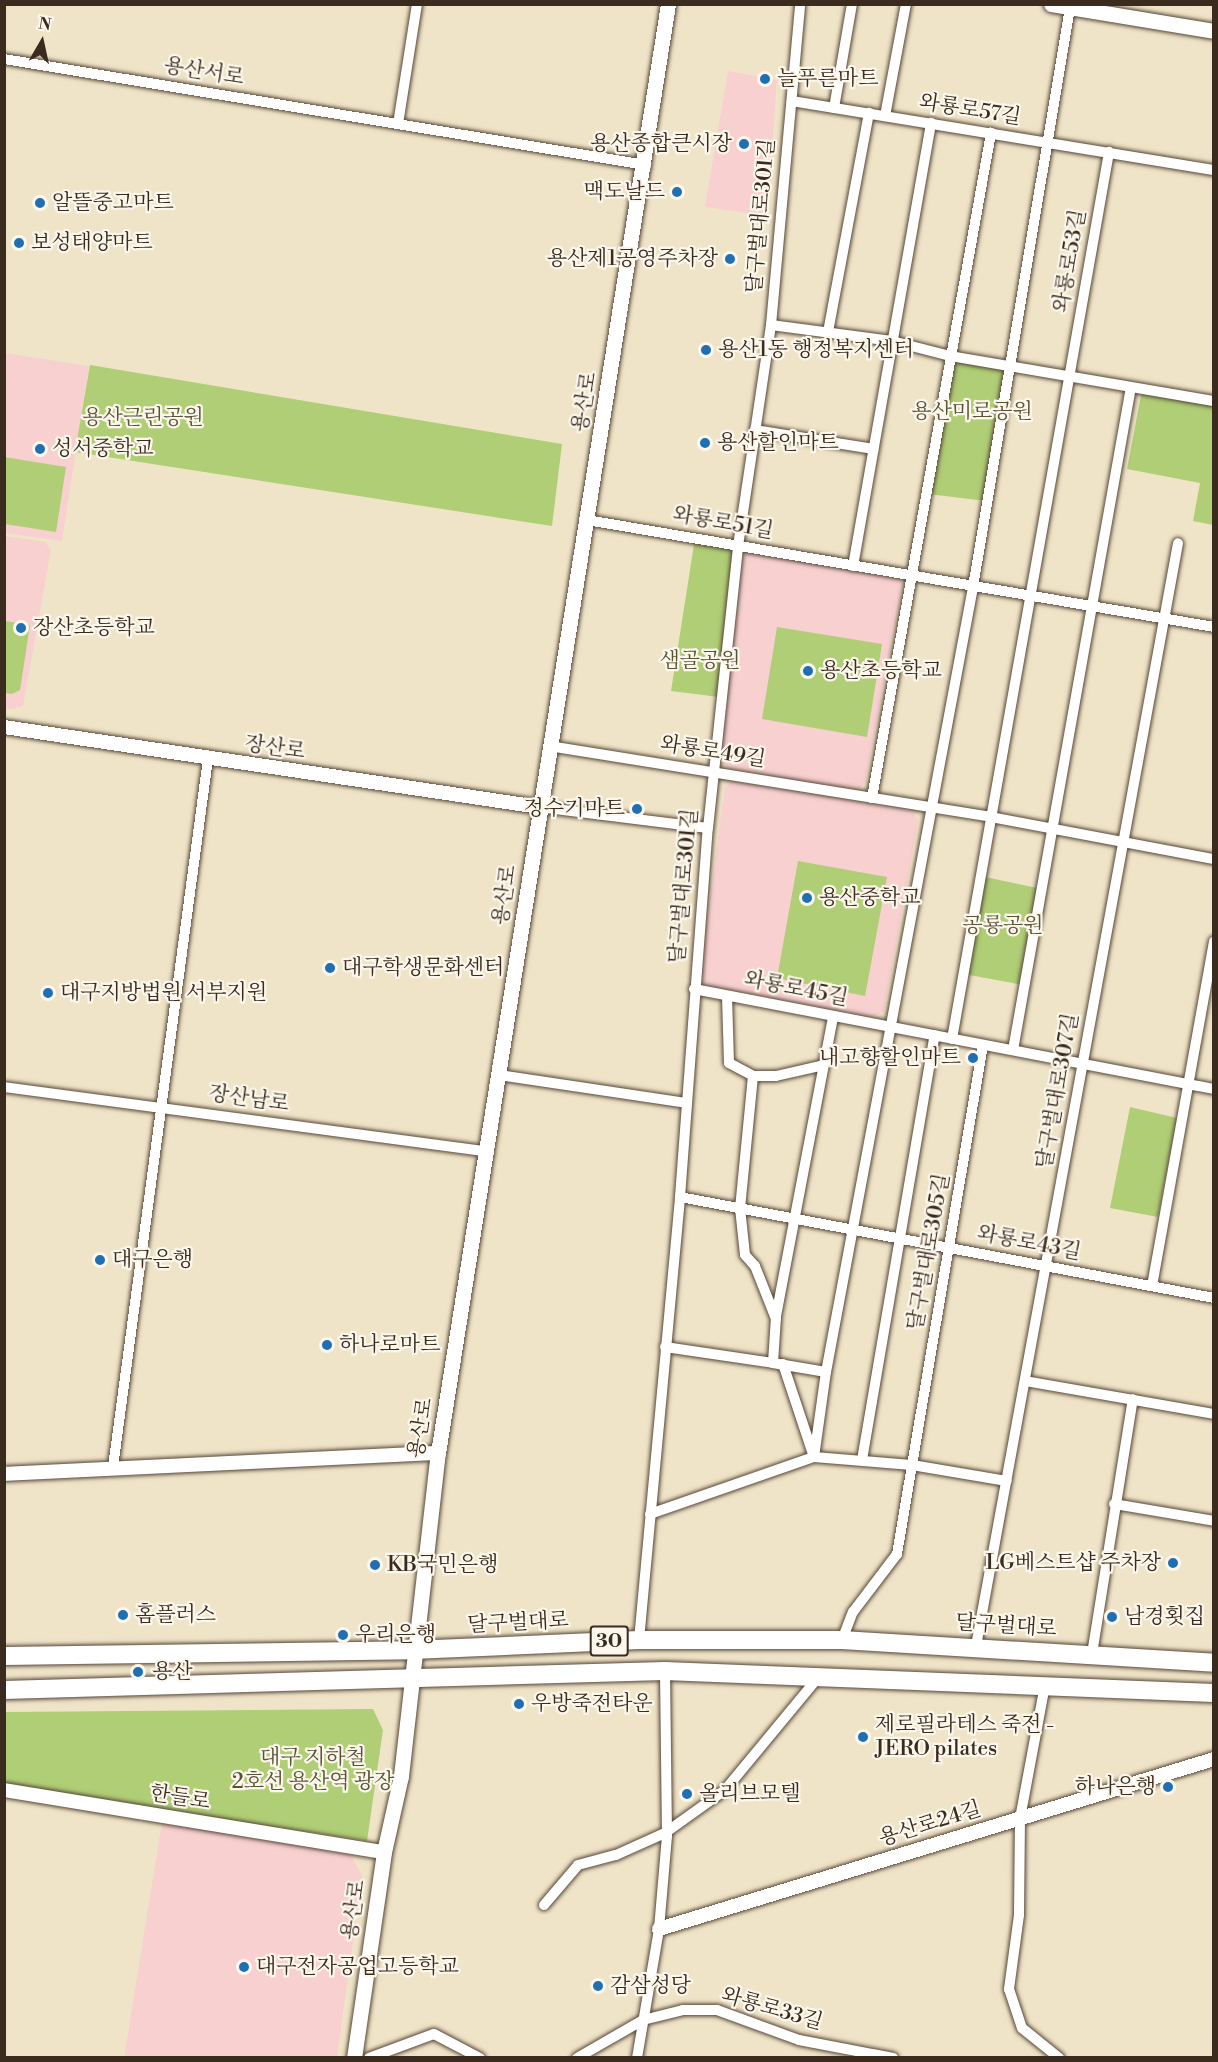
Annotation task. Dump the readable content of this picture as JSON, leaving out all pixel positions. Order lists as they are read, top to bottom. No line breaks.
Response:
{"streets":{"main road":["용산로","달구벌대로","30"],"street":["용산서로","와룡로57길","달구벌대로301길","와룡로53길","와룡로51길","장산로","와룡로49길","와룡로45길","달구벌대로307길","장산남로","와룡로43길","달구벌대로305길","한들로","용산로24길","와룡로33길"]},"crossings":[["용산서로","용산로"],["와룡로57길","달구벌대로301길"],["와룡로57길","와룡로53길"],["달구벌대로301길","와룡로51길"],["달구벌대로301길","와룡로49길"],["달구벌대로301길","와룡로45길"],["달구벌대로301길","와룡로43길"],["달구벌대로301길","달구벌대로"],["용산로","와룡로51길"],["용산로","장산로"],["용산로","와룡로49길"],["용산로","장산남로"],["용산로","달구벌대로"],["용산로","30"],["용산로","한들로"],["와룡로51길","달구벌대로307길"],["와룡로49길","달구벌대로307길"],["와룡로45길","달구벌대로307길"],["와룡로45길","달구벌대로305길"],["달구벌대로307길","와룡로43길"],["달구벌대로307길","달구벌대로"],["와룡로43길","달구벌대로305길"],["달구벌대로305길","달구벌대로"]],"parks":["용산미로공원","용산근린공원","샘골공원","공룡공원","대구 지하철 2호선 용산역 광장"],"places":["늘푸른마트","용산종합큰시장","맥도날드","알뜰중고마트","보성태양마트","용산제1공영주차장","용산1동 행정복지센터","용산할인마트","성서중학교","장산초등학교","용산초등학교","정수기마트","용산중학교","대구학생문화센터","대구지방법원 서부지원","내고향할인마트","대구은행","하나로마트","LG베스트샵 주차장","KB국민은행","홈플러스","남경횟집","우리은행","용산","우방죽전타운","제로필라테스 죽전 - JERO pilates","하나은행","올리브모텔","대구전자공업고등학교","감삼성당"],"north":"top"}
